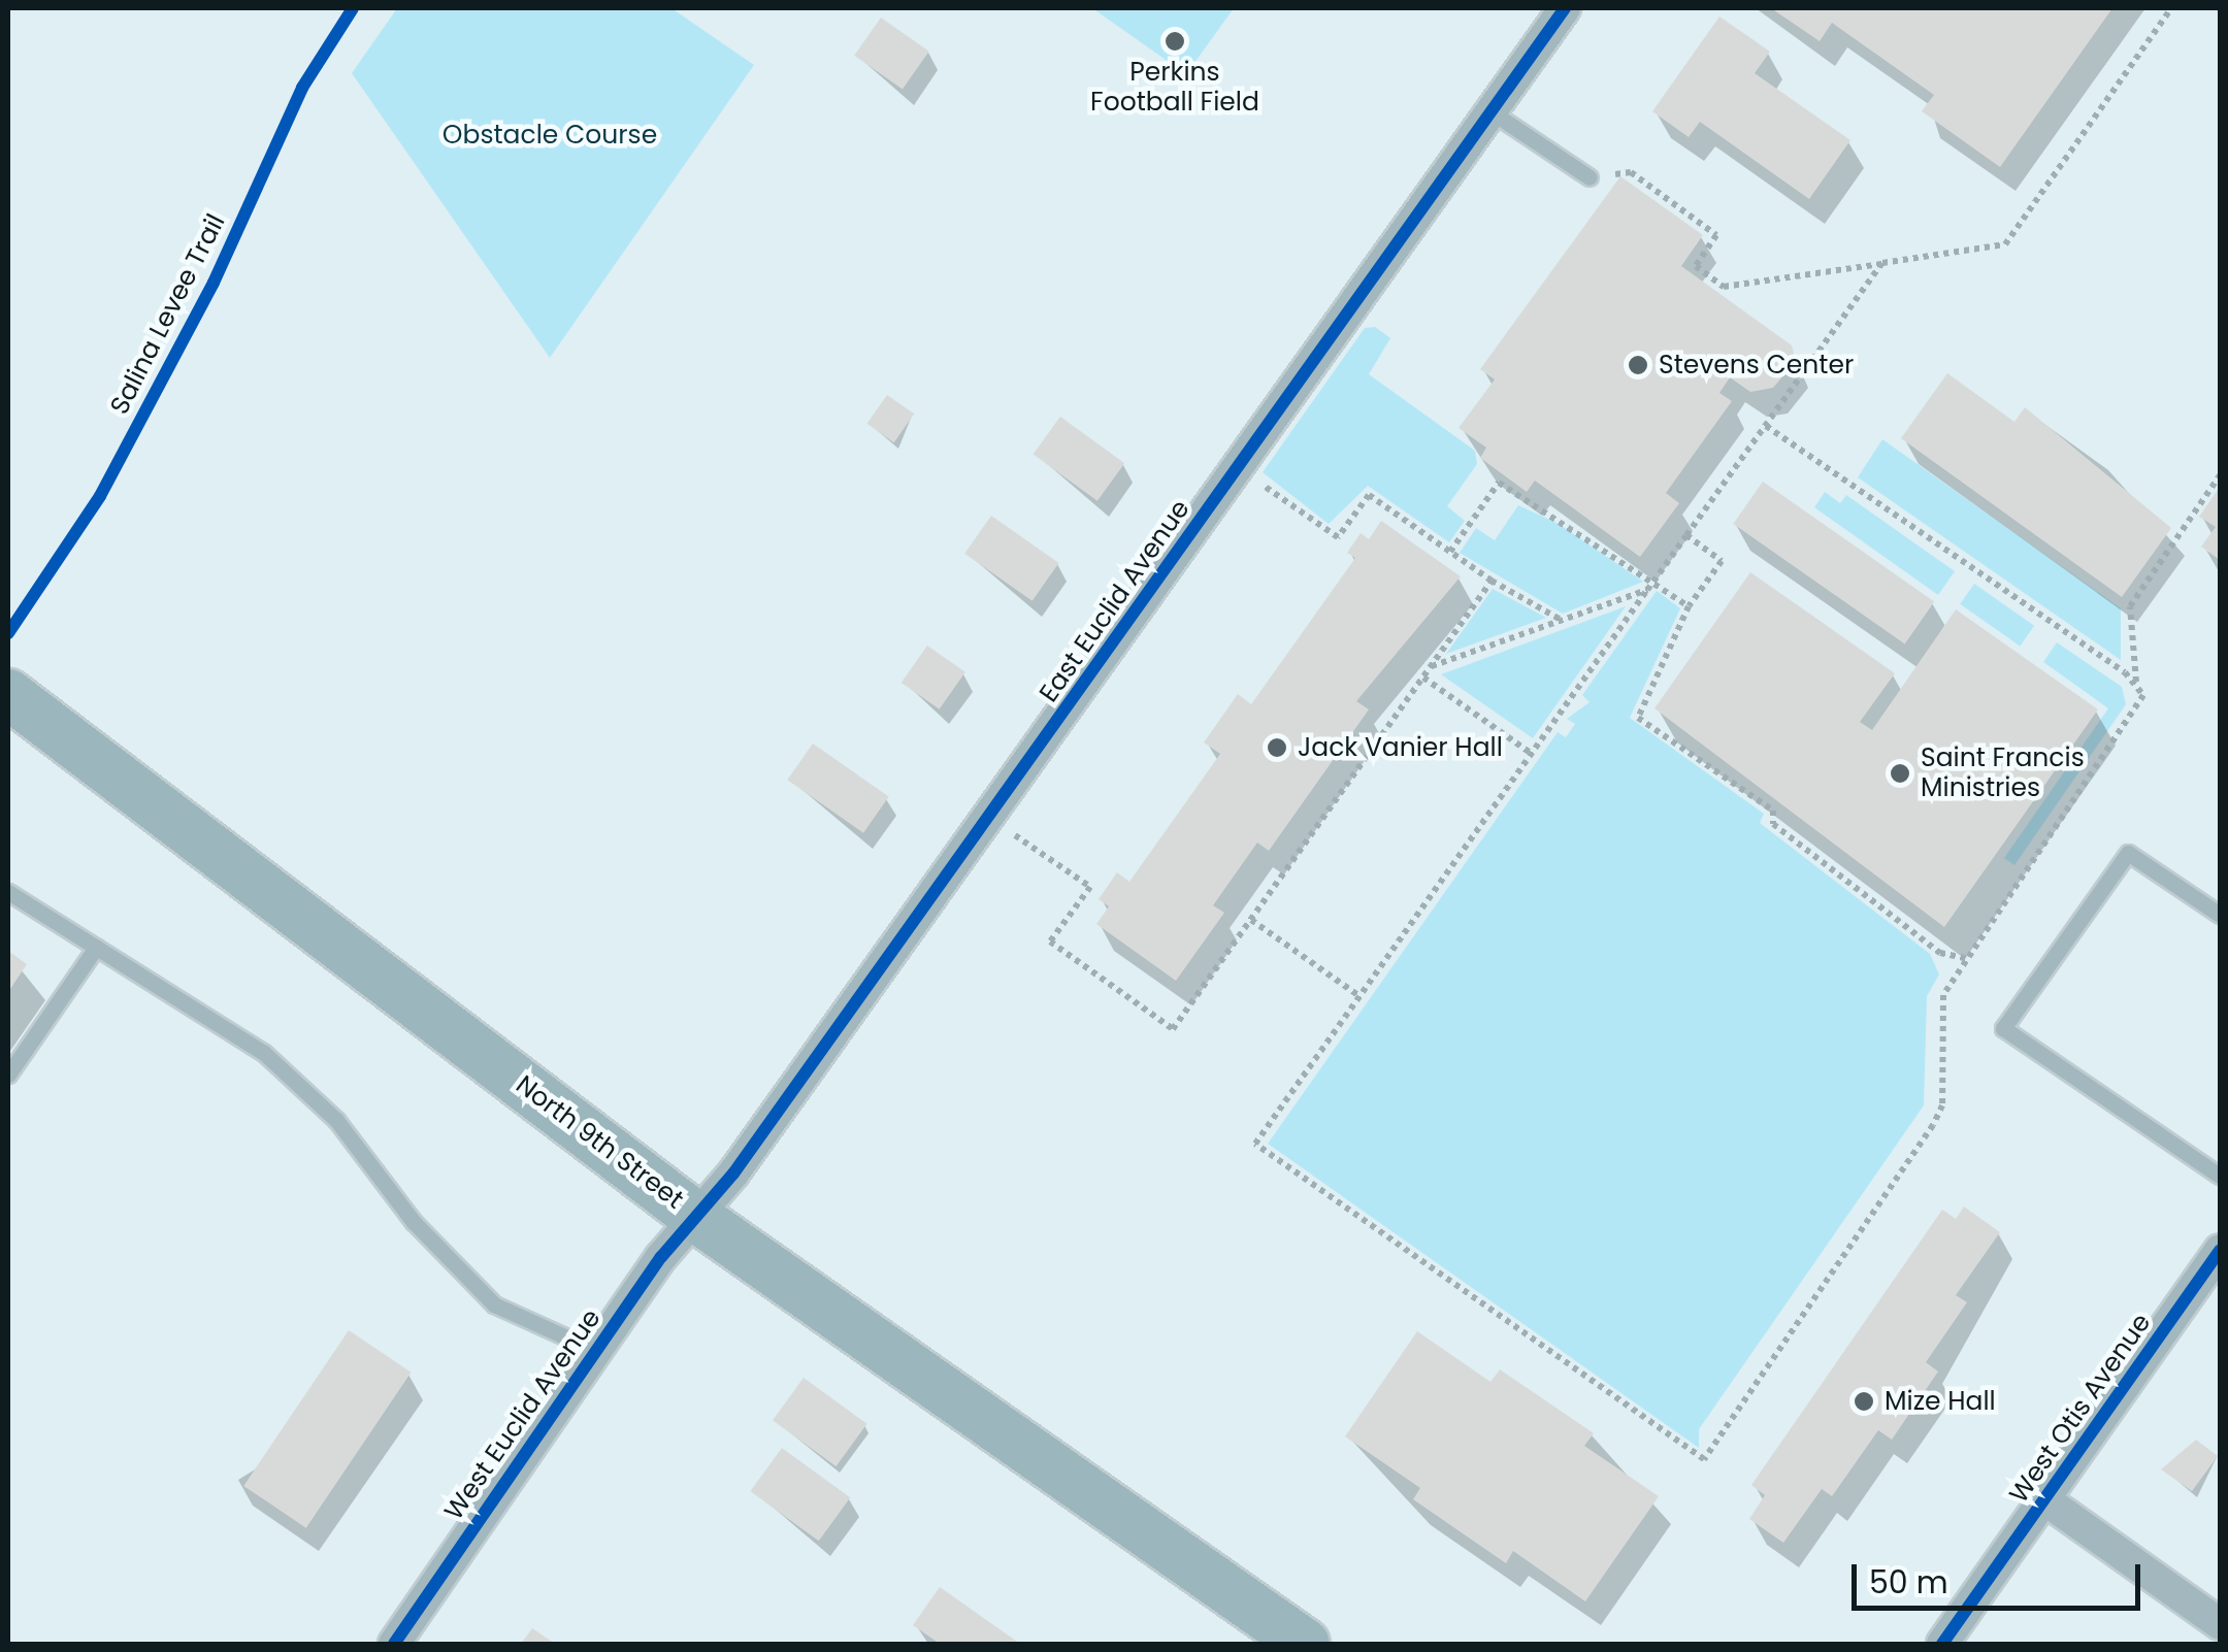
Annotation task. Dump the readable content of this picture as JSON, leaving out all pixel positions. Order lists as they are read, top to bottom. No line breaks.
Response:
{"streets":{"main road":["North 9th Street"],"street":["East Euclid Avenue","West Otis Avenue","West Euclid Avenue"],"cycle path":["Salina Levee Trail"]},"crossings":[["East Euclid Avenue","North 9th Street"],["East Euclid Avenue","West Euclid Avenue"],["North 9th Street","West Euclid Avenue"]],"parks":["Obstacle Course"],"places":["Perkins Football Field","Stevens Center","Jack Vanier Hall","Saint Francis Ministries","Mize Hall"],"scale_bar":"50 m"}
